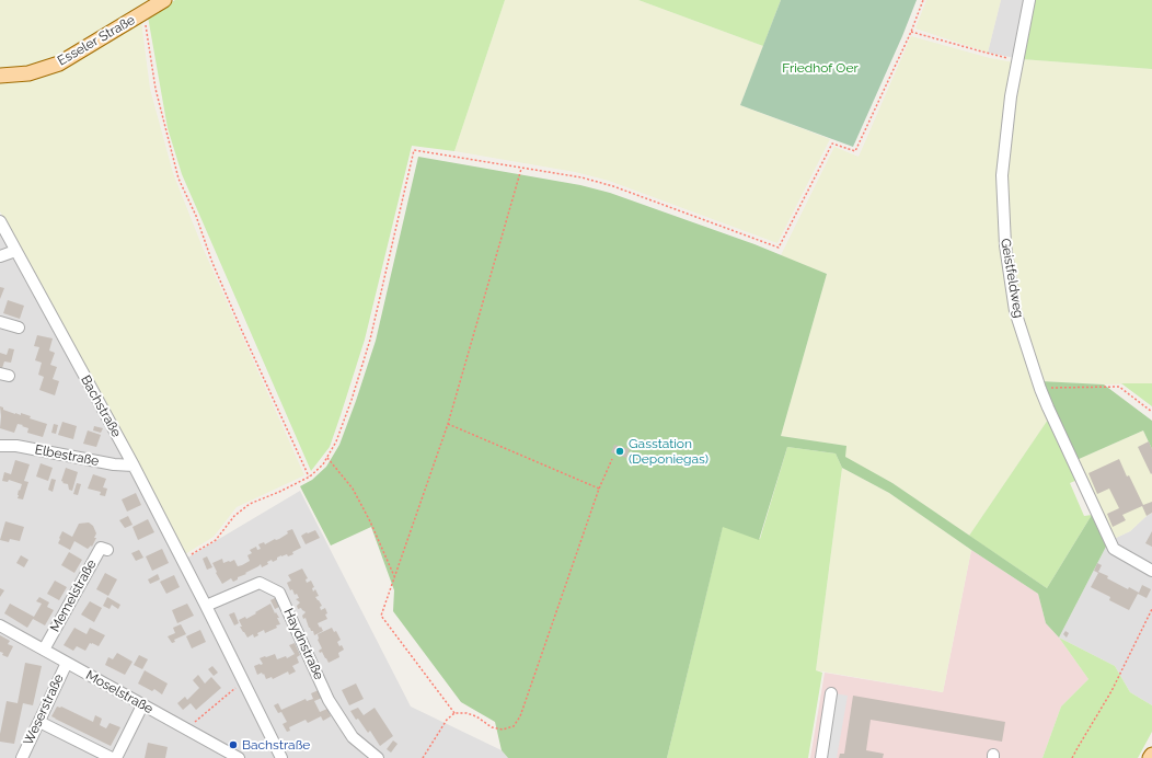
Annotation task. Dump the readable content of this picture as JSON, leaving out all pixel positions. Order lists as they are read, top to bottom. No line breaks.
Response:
{"streets":{"main road":["Esseler Straße"],"street":["Geistfeldweg","Bachstraße","Elbestraße","Memelstraße","Haydnstraße","Moselstraße","Weserstraße"]},"crossings":[["Bachstraße","Elbestraße"],["Bachstraße","Haydnstraße"],["Memelstraße","Moselstraße"],["Moselstraße","Weserstraße"]],"parks":["Friedhof Oer"],"places":["Gasstation (Deponiegas)","Bachstraße"]}
